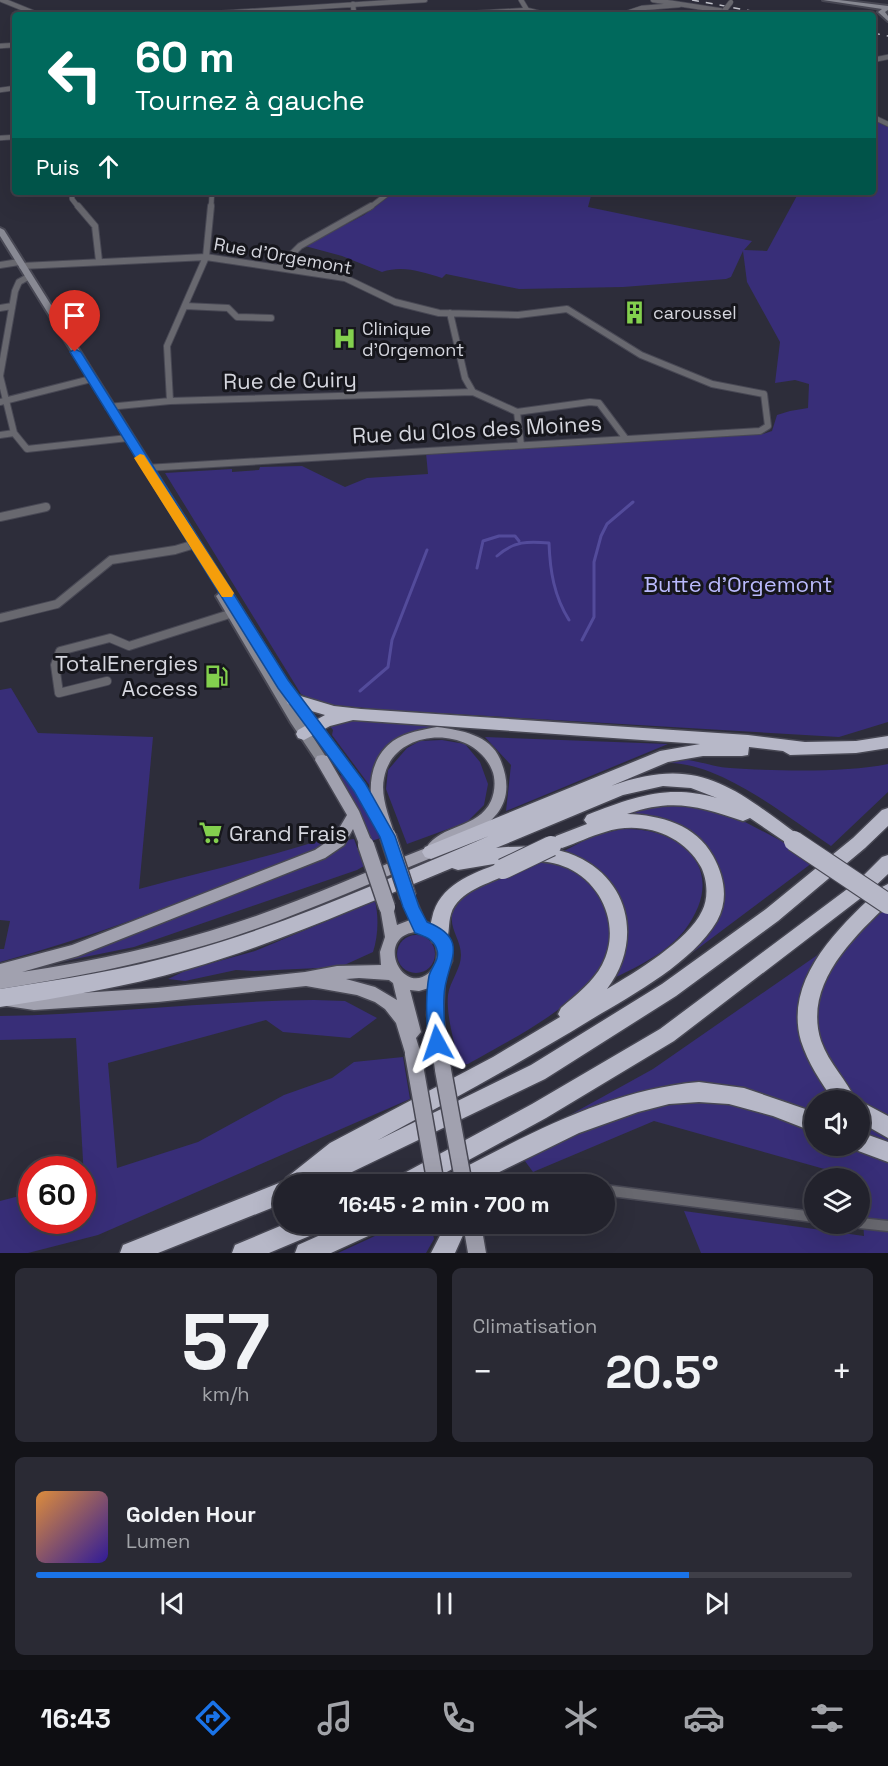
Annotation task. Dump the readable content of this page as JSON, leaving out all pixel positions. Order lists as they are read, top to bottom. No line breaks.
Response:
{"streets":{"street":["Rue d'Orgemont","Rue de Cuiry","Rue du Clos des Moines"]},"crossings":[["Rue d'Orgemont","Rue du Clos des Moines"]],"parks":["Butte d'Orgemont"],"places":{"building":["caroussel"],"hospital":["Clinique d'Orgemont"],"fuel station":["TotalEnergies Access"],"supermarket":["Grand Frais"]},"page":{"turn":["60 m","Tournez à gauche"],"then":"Puis","limit":"60","trip":"16:45 · 2 min · 700 m","tile":[["57","km/h"],"Climatisation"],"heat":["−","20.5°","+"],"song":["Golden Hour","Lumen"],"tabs":"16:43"}}
